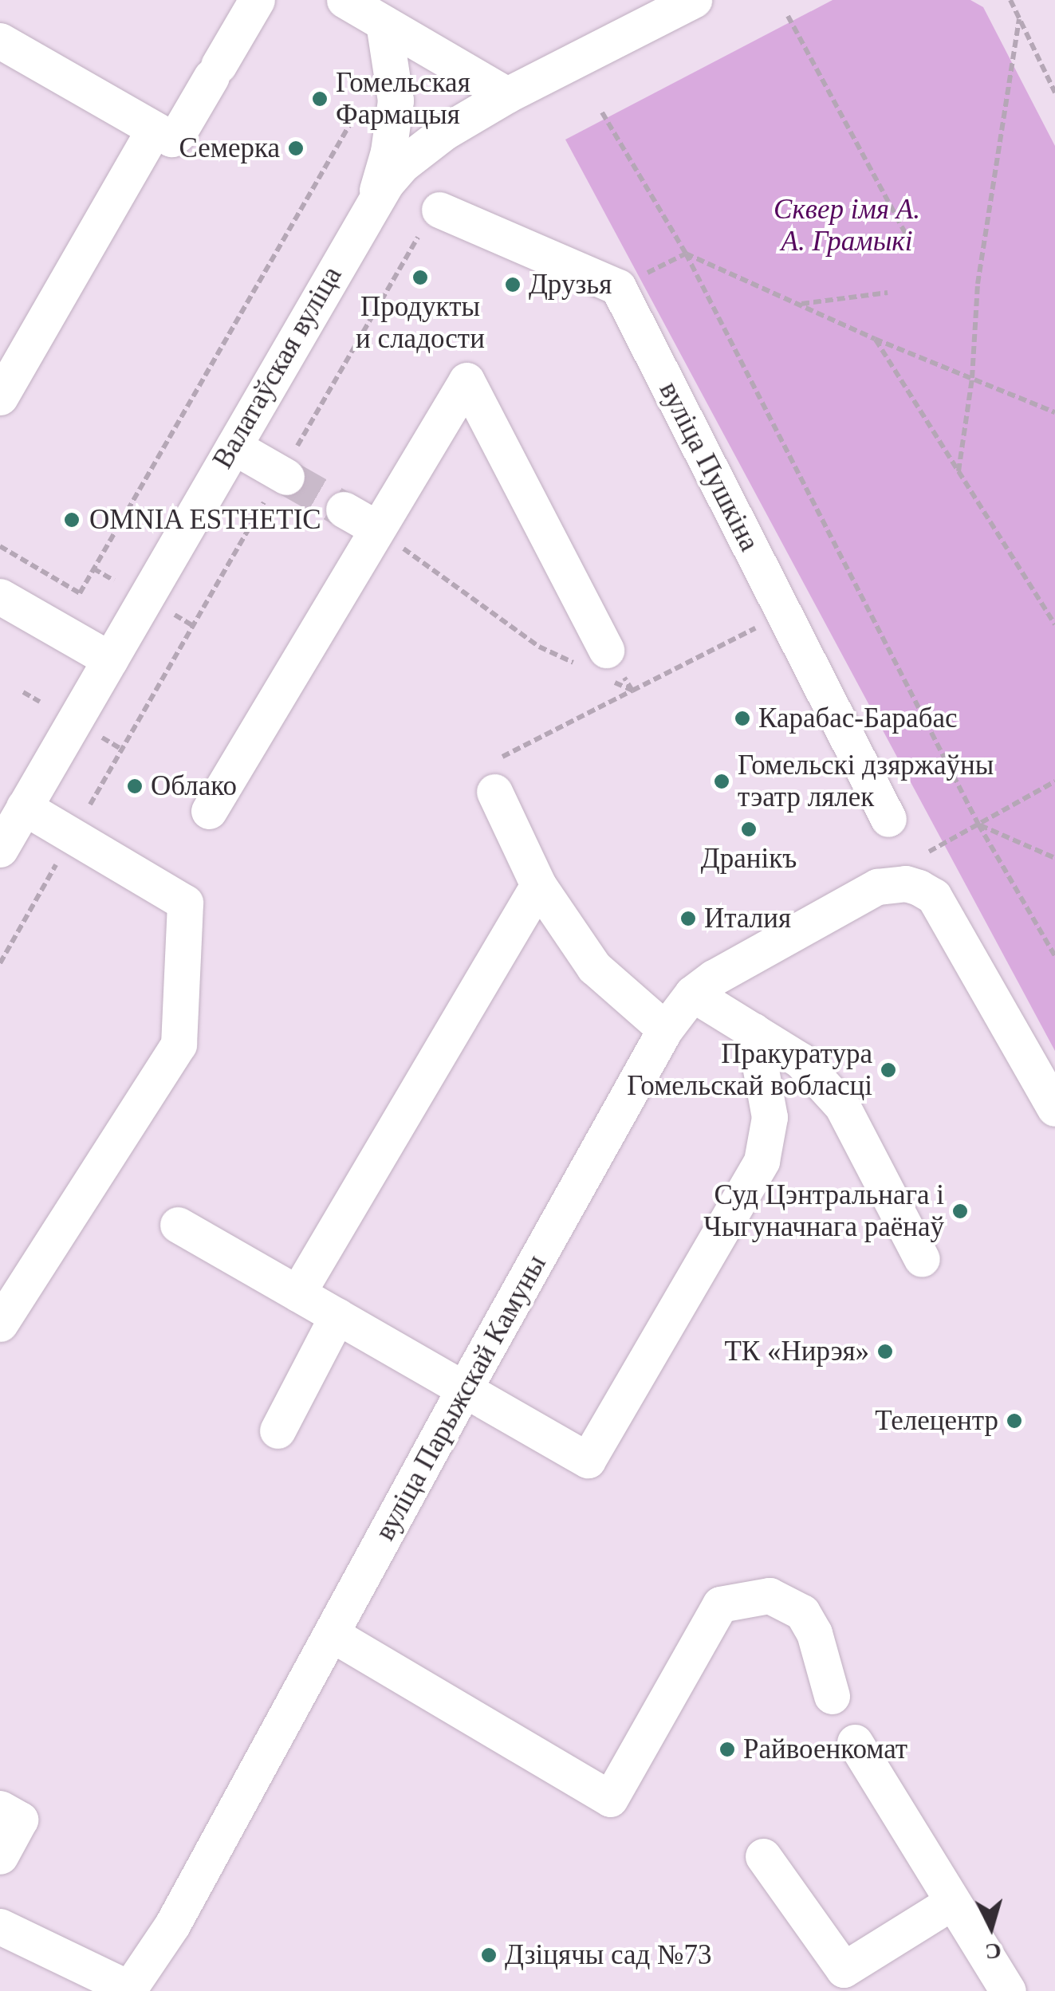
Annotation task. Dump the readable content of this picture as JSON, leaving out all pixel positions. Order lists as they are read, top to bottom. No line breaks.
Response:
{"streets":{"street":["Валатаўская вуліца","вуліца Пушкіна","вуліца Парыжскай Камуны"]},"parks":["Сквер імя А. А. Грамыкі"],"places":["Гомельская Фармацыя","Семерка","Продукты и сладости","Друзья","OMNIA ESTHETIC","Карабас-Барабас","Гомельскі дзяржаўны тэатр лялек","Облако","Дранікъ","Италия","Пракуратура Гомельскай вобласці","Суд Цэнтральнага і Чыгуначнага раёнаў","ТК «Нирэя»","Телецентр","Райвоенкомат","Дзіцячы сад №73"],"north":"bottom"}
